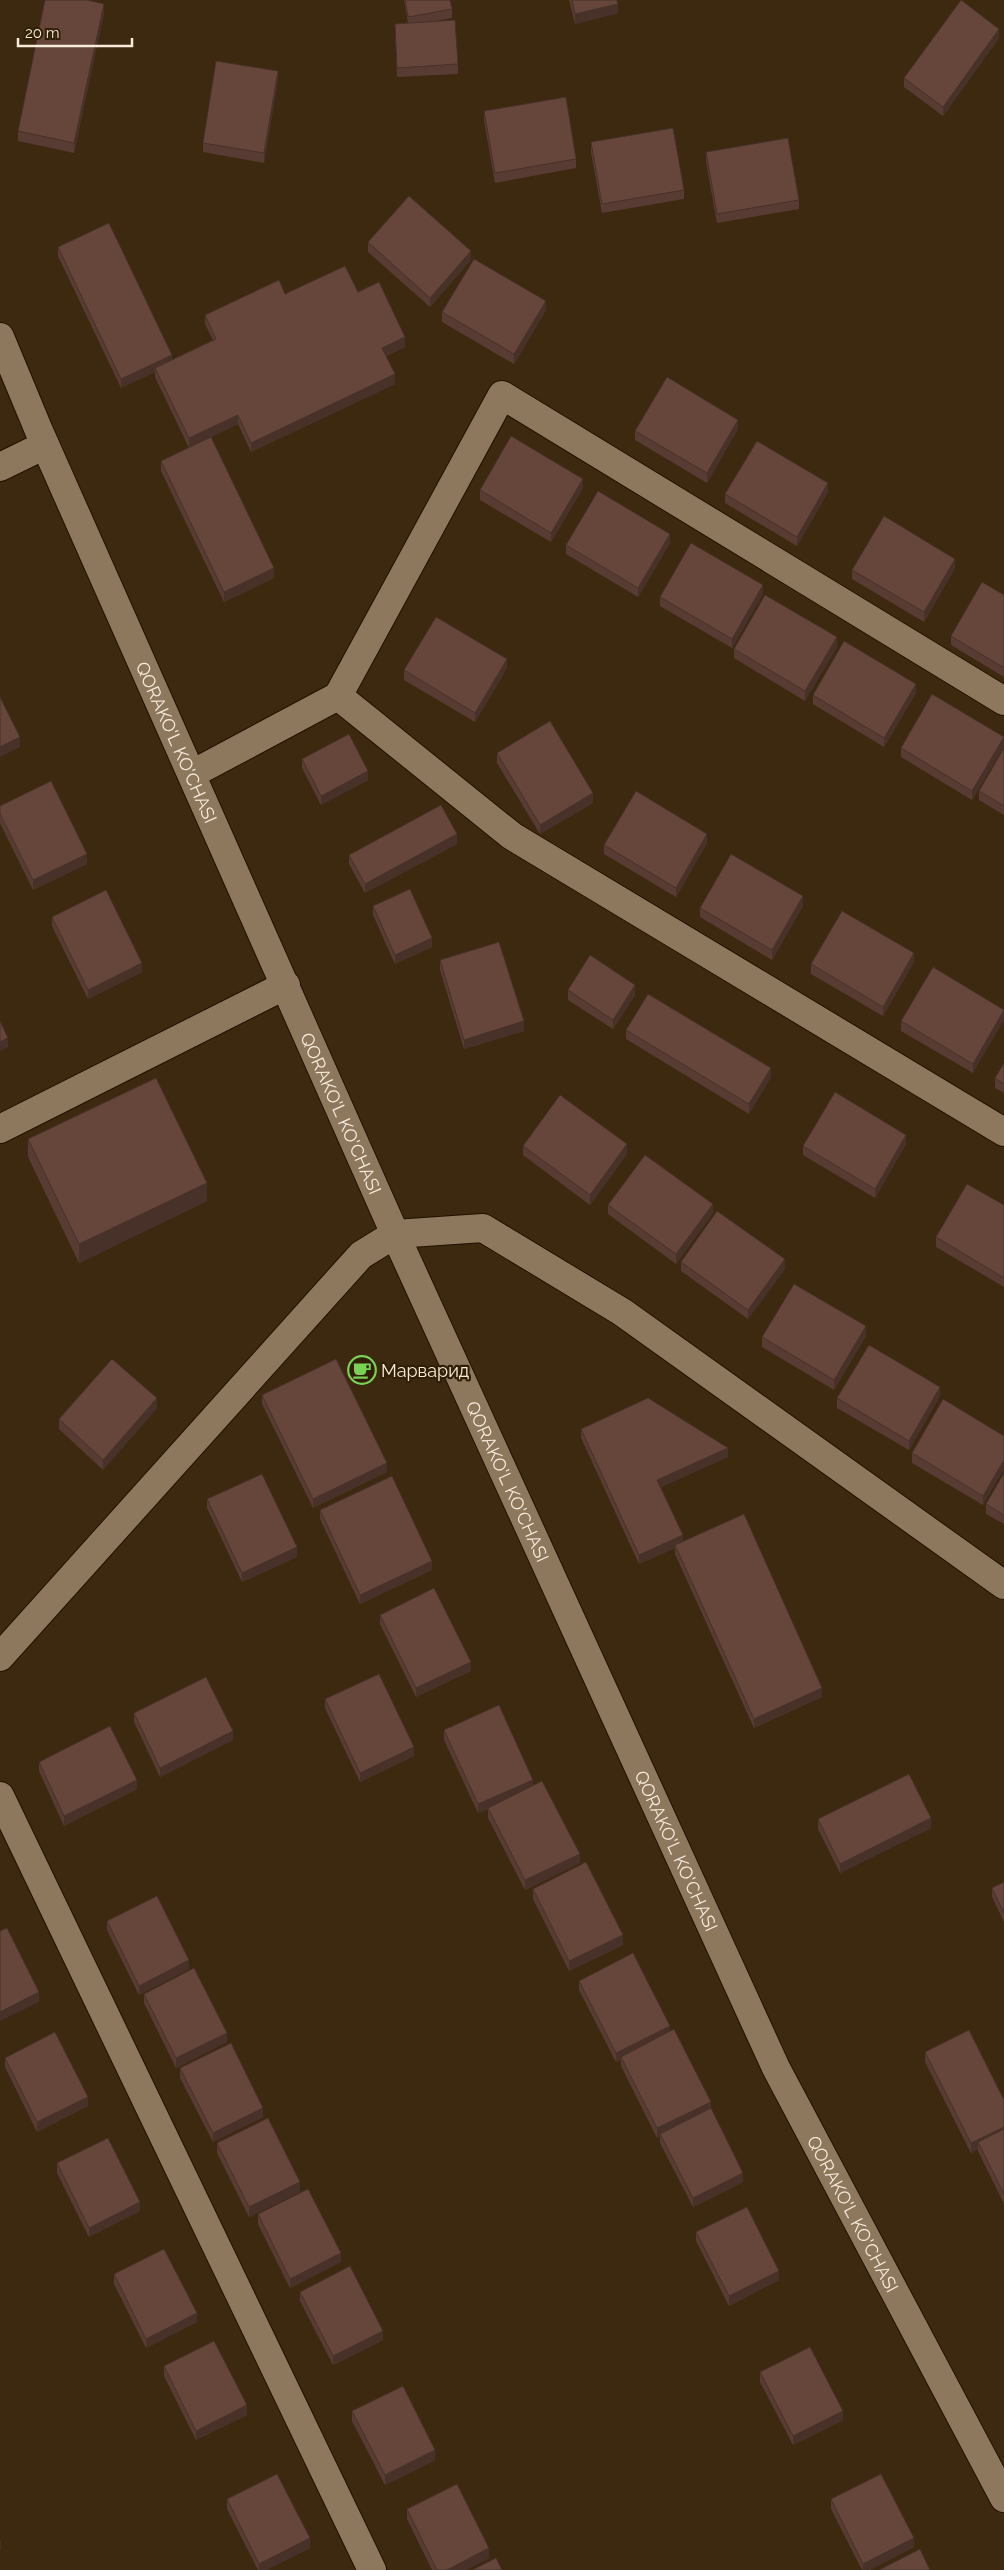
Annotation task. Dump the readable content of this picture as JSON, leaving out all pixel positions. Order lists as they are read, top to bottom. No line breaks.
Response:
{"streets":{"street":["QORAKO'L KO'CHASI"]},"places":{"cafe":["Марварид"]},"scale_bar":"20 m"}
